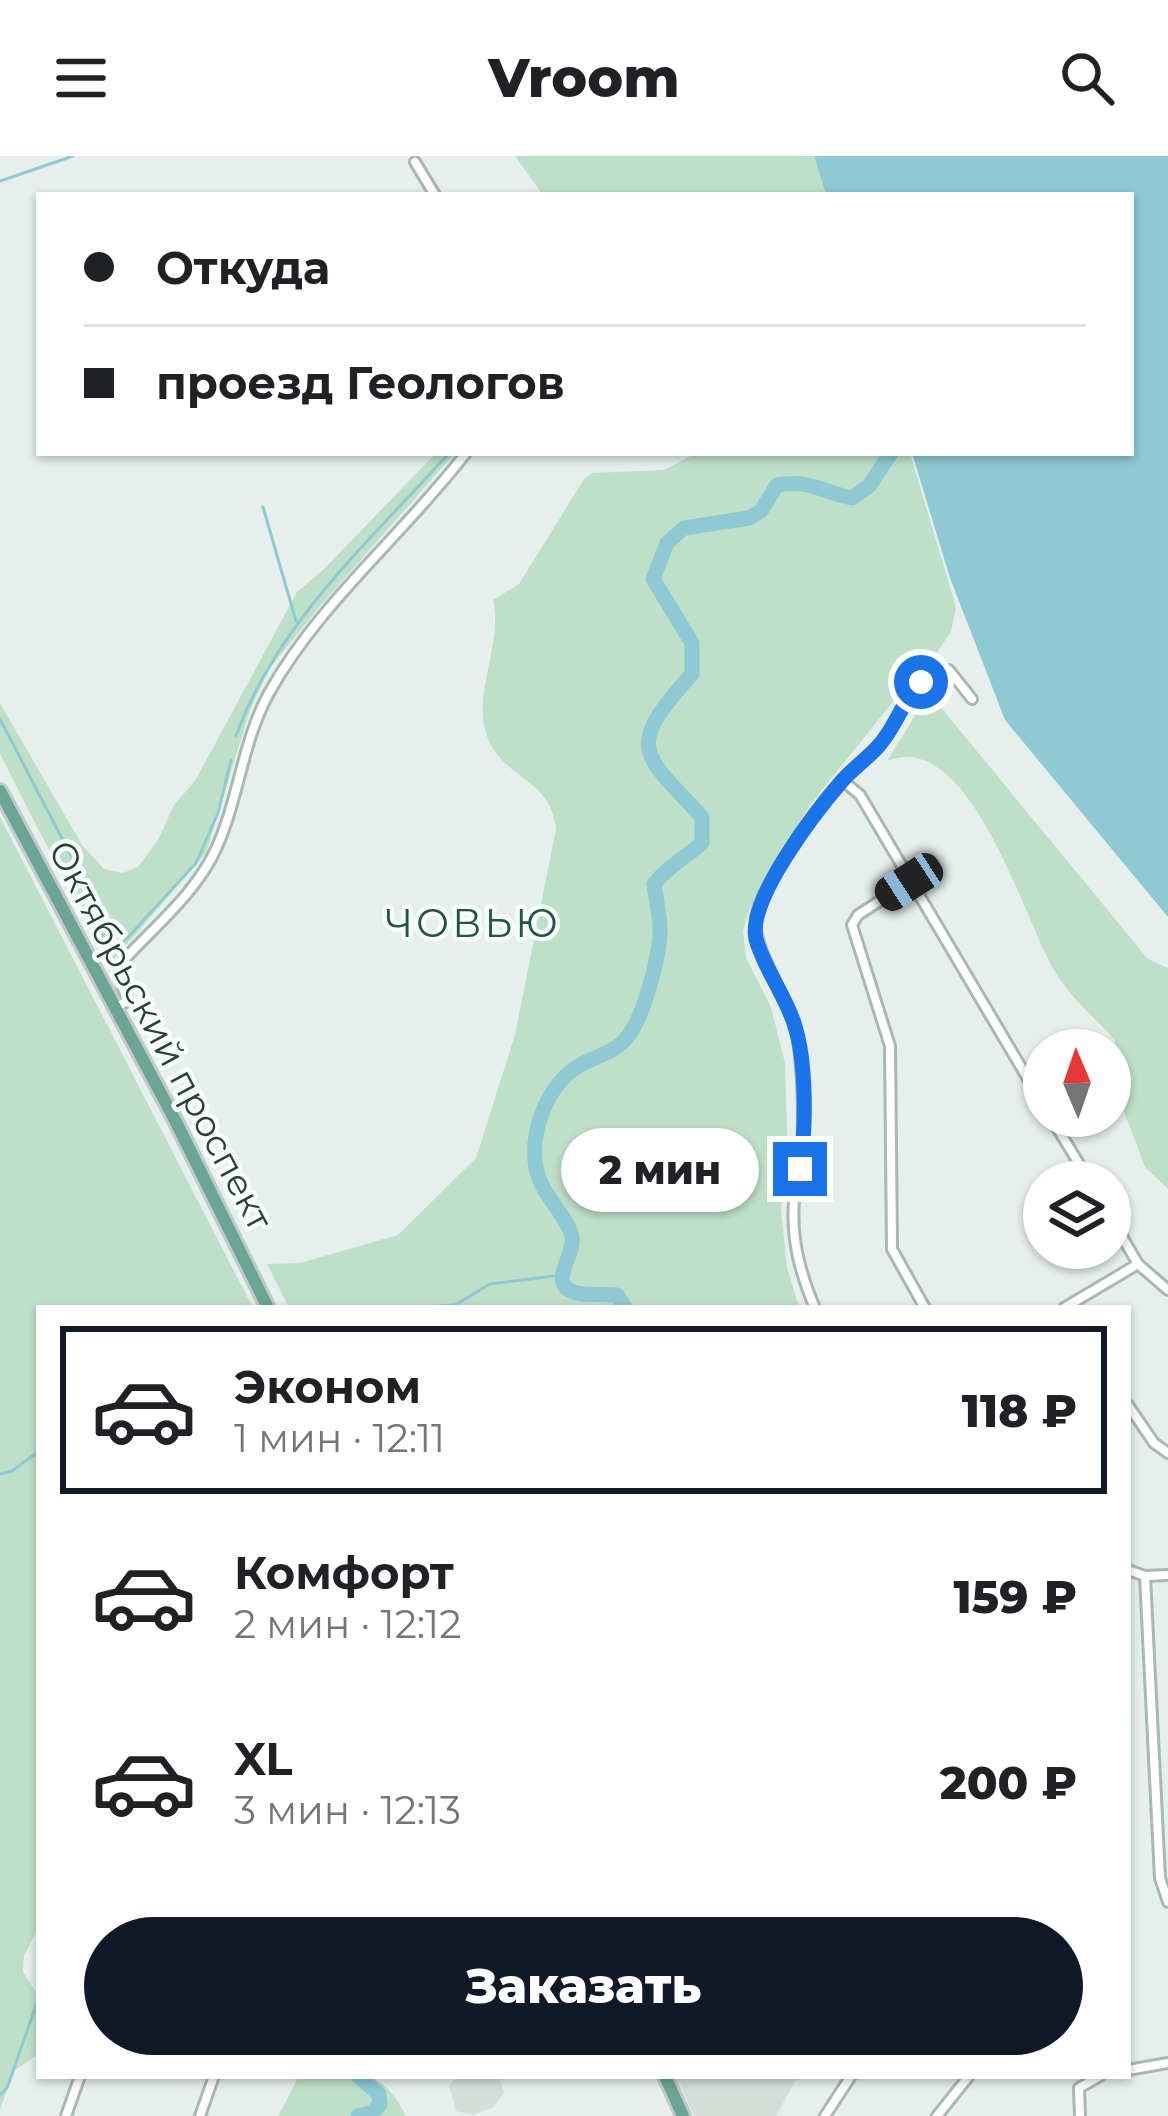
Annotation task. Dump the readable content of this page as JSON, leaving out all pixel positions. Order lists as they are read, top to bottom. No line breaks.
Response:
{"streets":{"main road":["Октябрьский проспект"]},"districts":["ЧОВЬЮ"],"north":"top","page":{"header":"Vroom","banner":["Откуда","проезд Геологов"],"bubble":"2 мин","list":[{"name":"Эконом","note":"1 мин · 12:11","value":"118 ₽"},{"name":"Комфорт","note":"2 мин · 12:12","value":"159 ₽"},{"name":"XL","note":"3 мин · 12:13","value":"200 ₽"}],"buttons":"Заказать"}}
